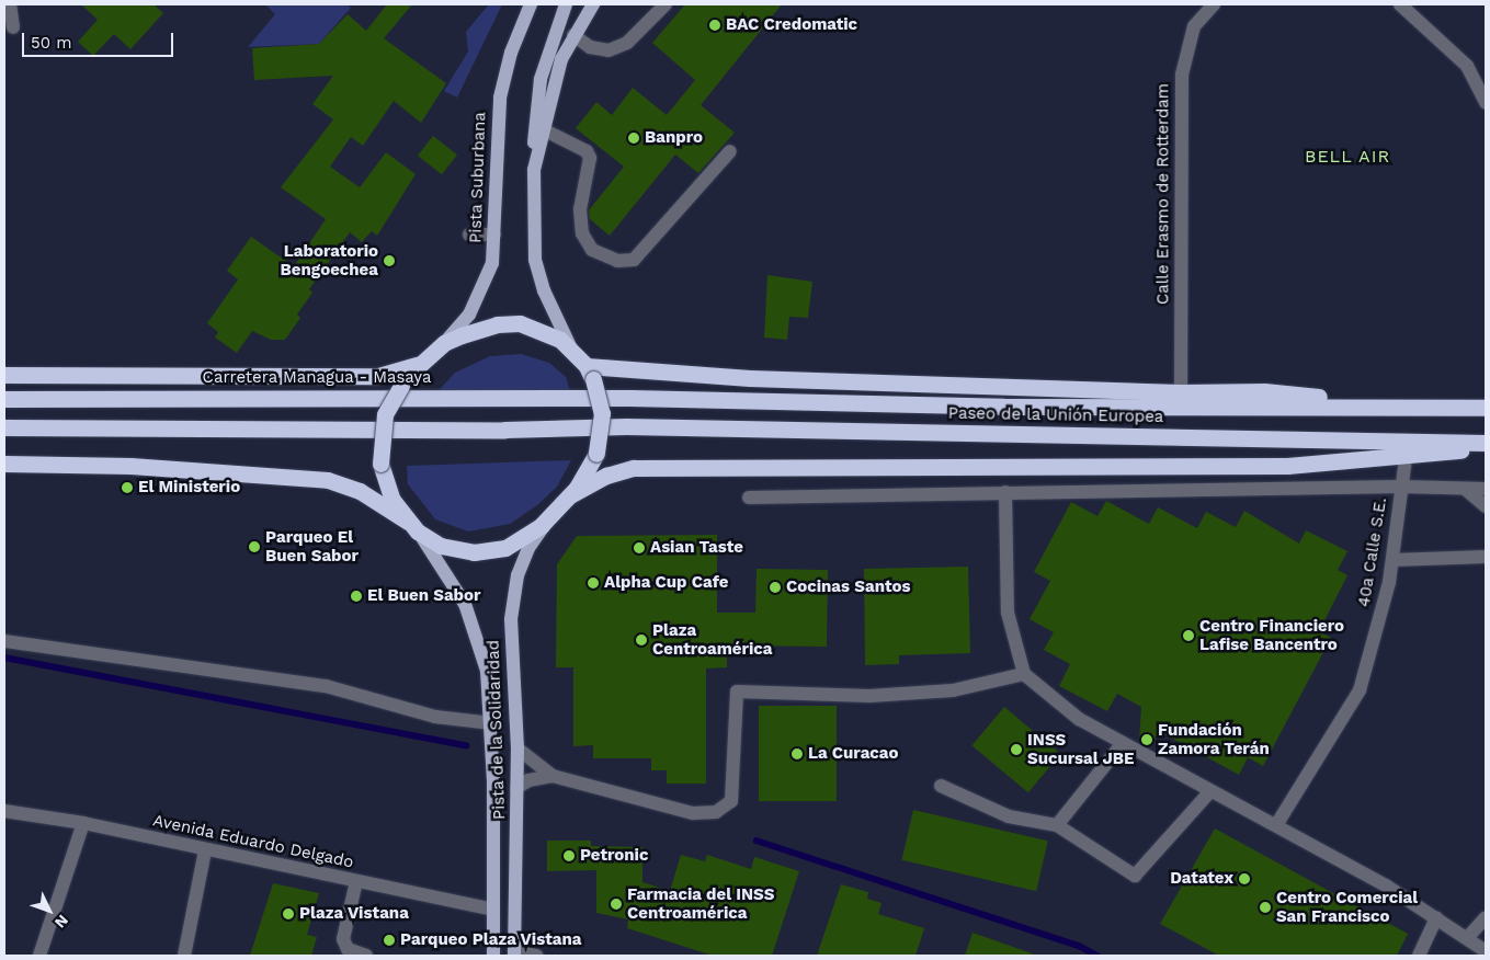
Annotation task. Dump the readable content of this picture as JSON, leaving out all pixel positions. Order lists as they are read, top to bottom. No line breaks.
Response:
{"streets":{"highway":["Carretera Managua - Masaya","Paseo de la Unión Europea"],"main road":["Pista Suburbana","Pista de la Solidaridad"],"street":["Calle Erasmo de Rotterdam","40a Calle S.E.","Avenida Eduardo Delgado"]},"crossings":[["Calle Erasmo de Rotterdam","Paseo de la Unión Europea"],["Carretera Managua - Masaya","Paseo de la Unión Europea"],["Pista de la Solidaridad","Avenida Eduardo Delgado"]],"districts":["BELL AIR"],"places":["BAC Credomatic","Banpro","Laboratorio Bengoechea","El Ministerio","Parqueo El Buen Sabor","Asian Taste","Alpha Cup Cafe","Cocinas Santos","El Buen Sabor","Centro Financiero Lafise Bancentro","Plaza Centroamérica","Fundación Zamora Terán","INSS Sucursal JBE","La Curacao","Petronic","Datatex","Farmacia del INSS Centroamérica","Centro Comercial San Francisco","Plaza Vistana","Parqueo Plaza Vistana"],"scale_bar":"50 m","north":"bottom right"}
